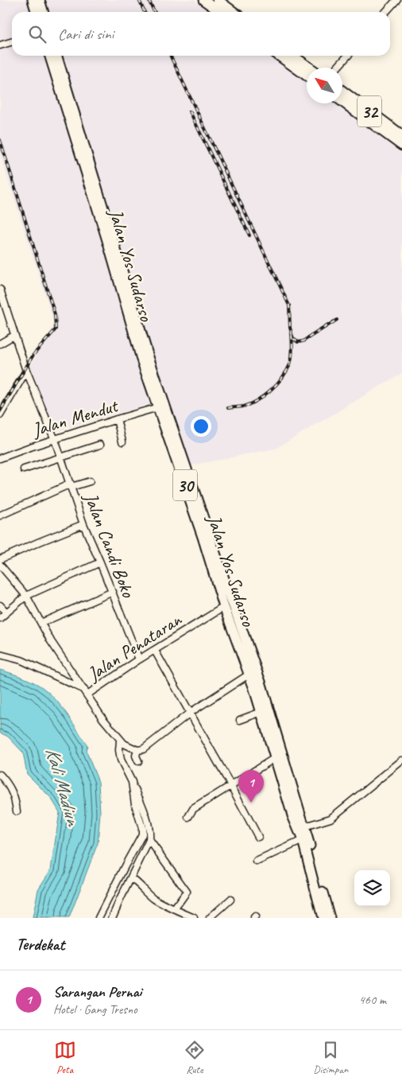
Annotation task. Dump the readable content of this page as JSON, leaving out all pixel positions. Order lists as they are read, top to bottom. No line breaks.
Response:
{"streets":{"highway":["32","Jalan Yos Sudarso","30"],"street":["Jalan Mendut","Jalan Candi Boko","Jalan Penataran"]},"crossings":[["Jalan Yos Sudarso","Jalan Mendut"],["Jalan Yos Sudarso","Jalan Penataran"],["Jalan Mendut","Jalan Candi Boko"],["Jalan Candi Boko","Jalan Penataran"]],"water":["Kali Madiun"],"north":"top left","page":{"search":"Cari di sini","pins":"1","heading":"Terdekat","list":[{"mark":"1","name":"Sarangan Pernai","note":"Hotel · Gang Tresno","value":"460 m"}],"nav":["Peta","Rute","Disimpan"]}}
